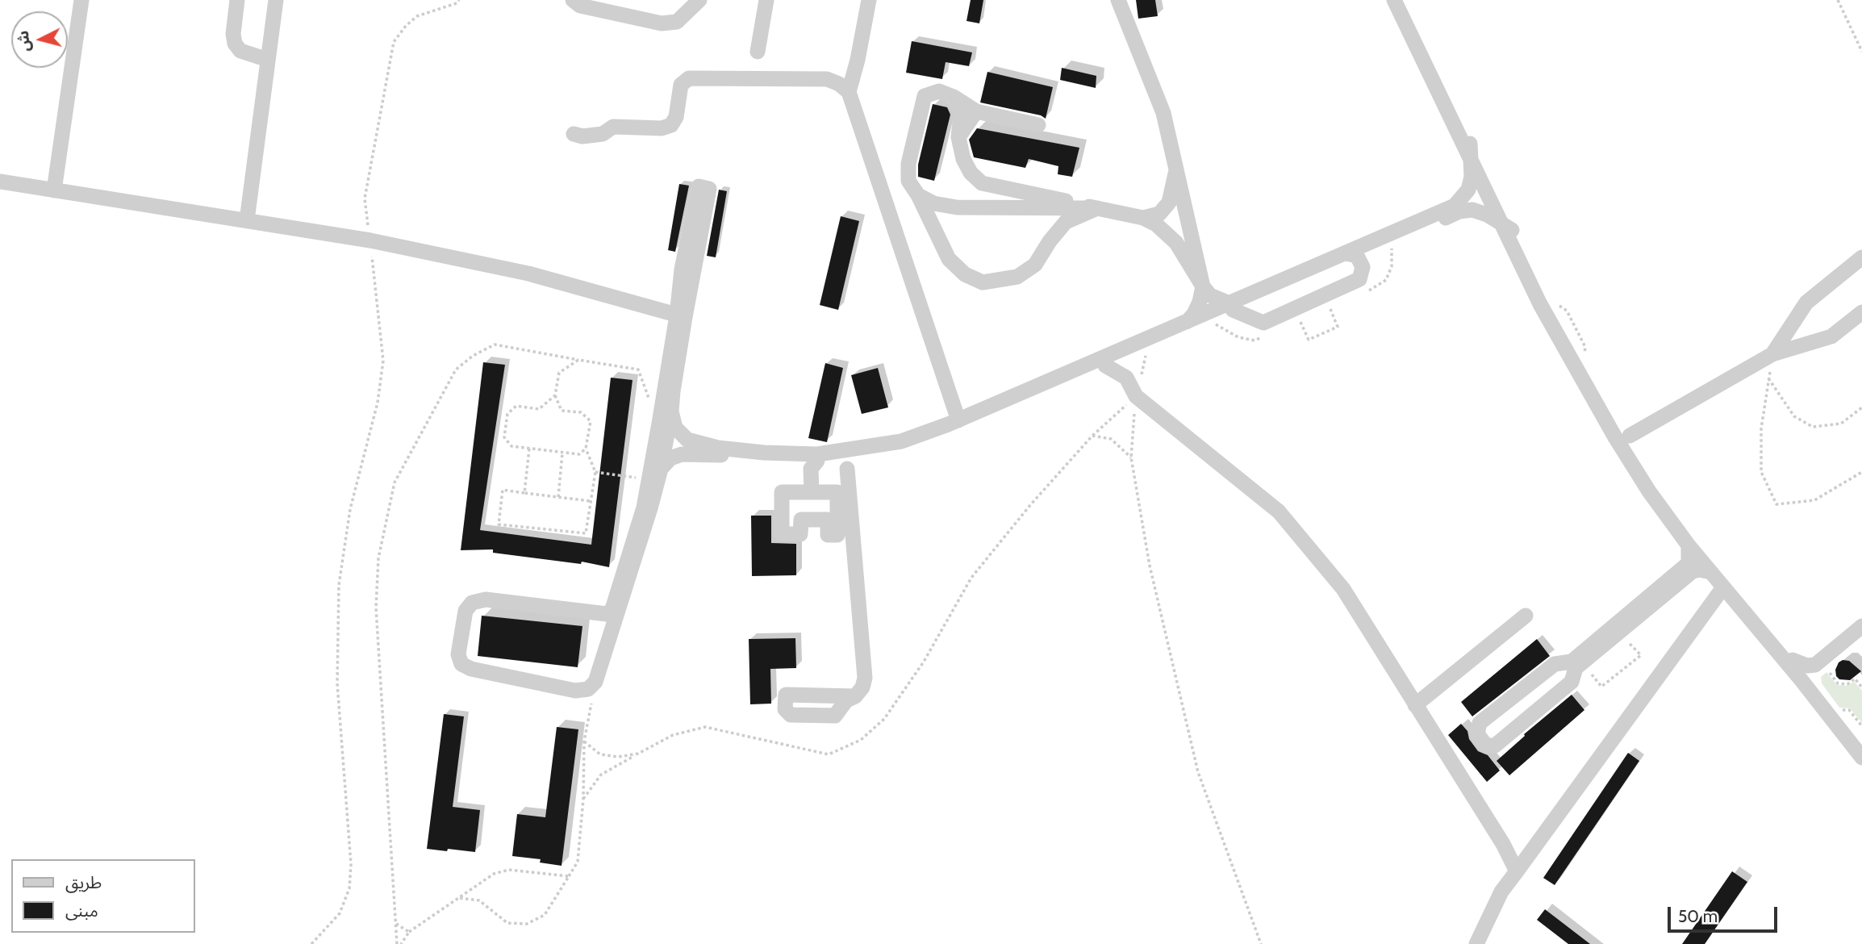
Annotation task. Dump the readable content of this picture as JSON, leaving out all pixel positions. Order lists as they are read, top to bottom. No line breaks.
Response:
{"legend":["طريق","مبنى"],"scale_bar":"50 m","north":"left"}
